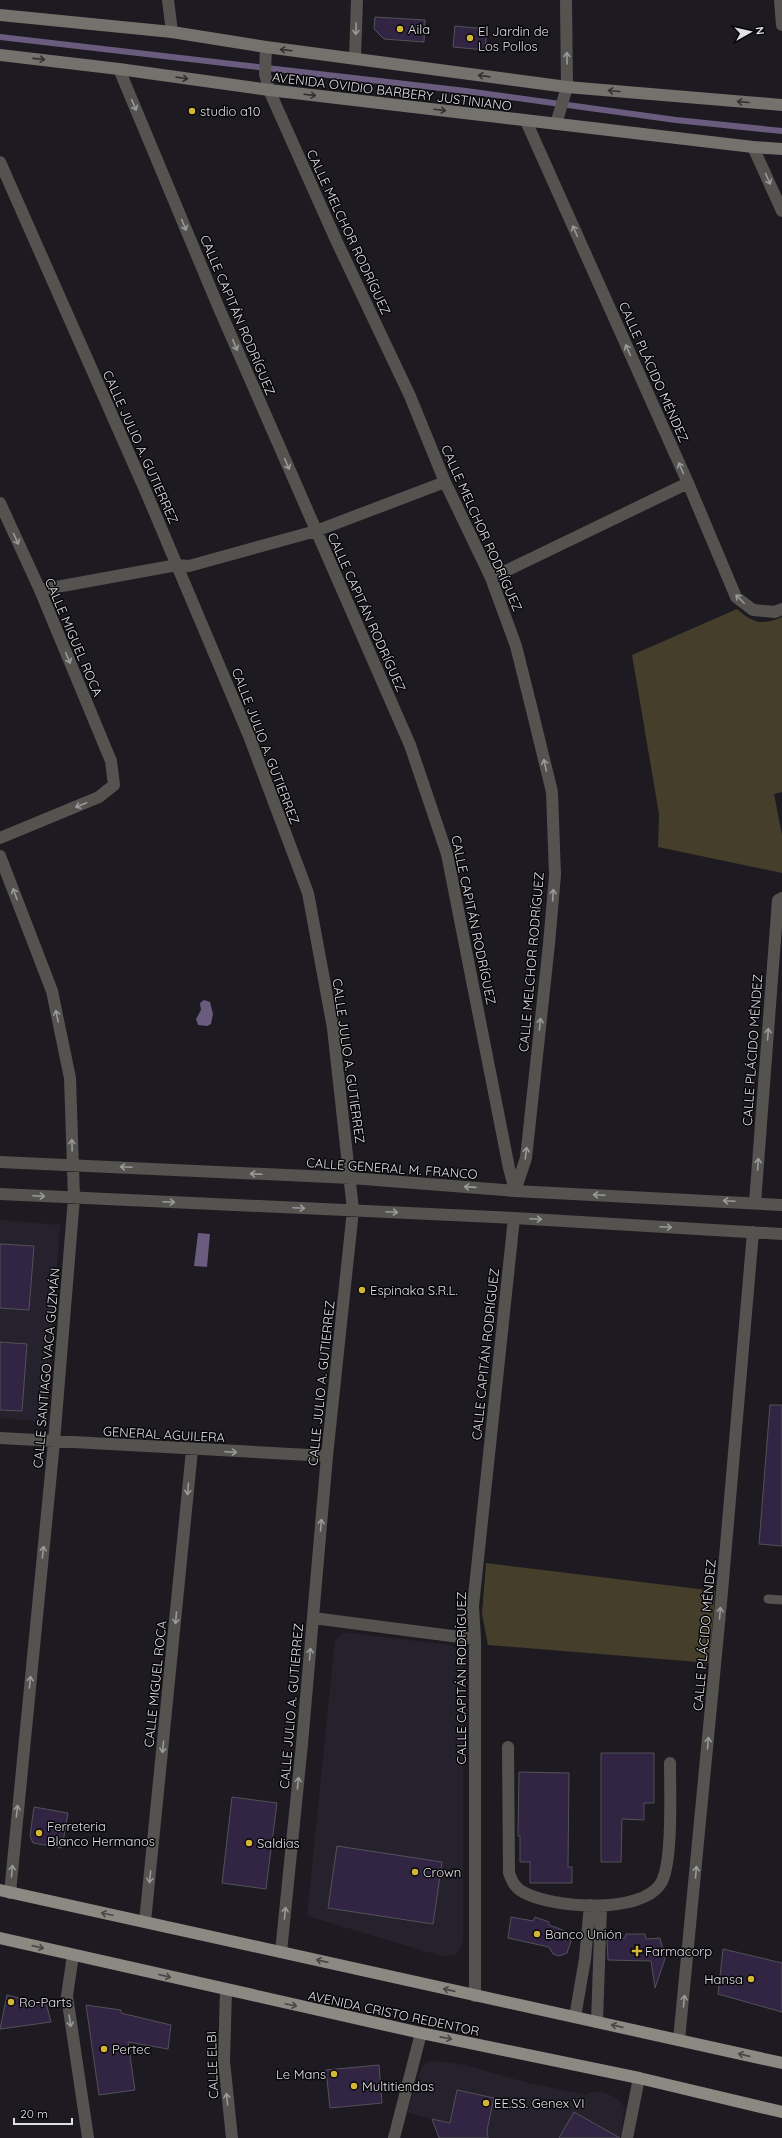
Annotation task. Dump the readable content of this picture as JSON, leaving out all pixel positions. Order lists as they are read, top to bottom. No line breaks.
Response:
{"streets":{"main road":["AVENIDA CRISTO REDENTOR"],"street":["AVENIDA OVIDIO BARBERY JUSTINIANO","CALLE MELCHOR RODRÍGUEZ","CALLE CAPITÁN RODRÍGUEZ","CALLE PLÁCIDO MÉNDEZ","CALLE JULIO A. GUTIERREZ","CALLE MIGUEL ROCA","CALLE GENERAL M. FRANCO","CALLE SANTIAGO VACA GUZMÁN","GENERAL AGUILERA","CALLE ELBI"]},"crossings":[["AVENIDA OVIDIO BARBERY JUSTINIANO","CALLE MELCHOR RODRÍGUEZ"],["AVENIDA OVIDIO BARBERY JUSTINIANO","CALLE CAPITÁN RODRÍGUEZ"],["AVENIDA OVIDIO BARBERY JUSTINIANO","CALLE PLÁCIDO MÉNDEZ"],["CALLE MELCHOR RODRÍGUEZ","CALLE CAPITÁN RODRÍGUEZ"],["CALLE MELCHOR RODRÍGUEZ","CALLE GENERAL M. FRANCO"],["CALLE CAPITÁN RODRÍGUEZ","CALLE GENERAL M. FRANCO"],["CALLE PLÁCIDO MÉNDEZ","CALLE GENERAL M. FRANCO"],["CALLE JULIO A. GUTIERREZ","CALLE GENERAL M. FRANCO"],["CALLE JULIO A. GUTIERREZ","GENERAL AGUILERA"],["CALLE MIGUEL ROCA","GENERAL AGUILERA"],["CALLE GENERAL M. FRANCO","CALLE SANTIAGO VACA GUZMÁN"],["CALLE SANTIAGO VACA GUZMÁN","GENERAL AGUILERA"],["AVENIDA CRISTO REDENTOR","CALLE ELBI"]],"one_way":["CALLE MELCHOR RODRÍGUEZ","CALLE PLÁCIDO MÉNDEZ","CALLE MIGUEL ROCA","CALLE SANTIAGO VACA GUZMÁN","GENERAL AGUILERA","CALLE ELBI"],"places":{"other":["Aila","El Jardin de Los Pollos","studio a10","Espinaka S.R.L.","Ferreteria Blanco Hermanos","Saldias","Crown","Banco Unión","Hansa","Ro-Parts","Pertec","Le Mans","Multitiendas","EE.SS. Genex VI"],"health":["Farmacorp"]},"scale_bar":"20 m","north":"right"}
